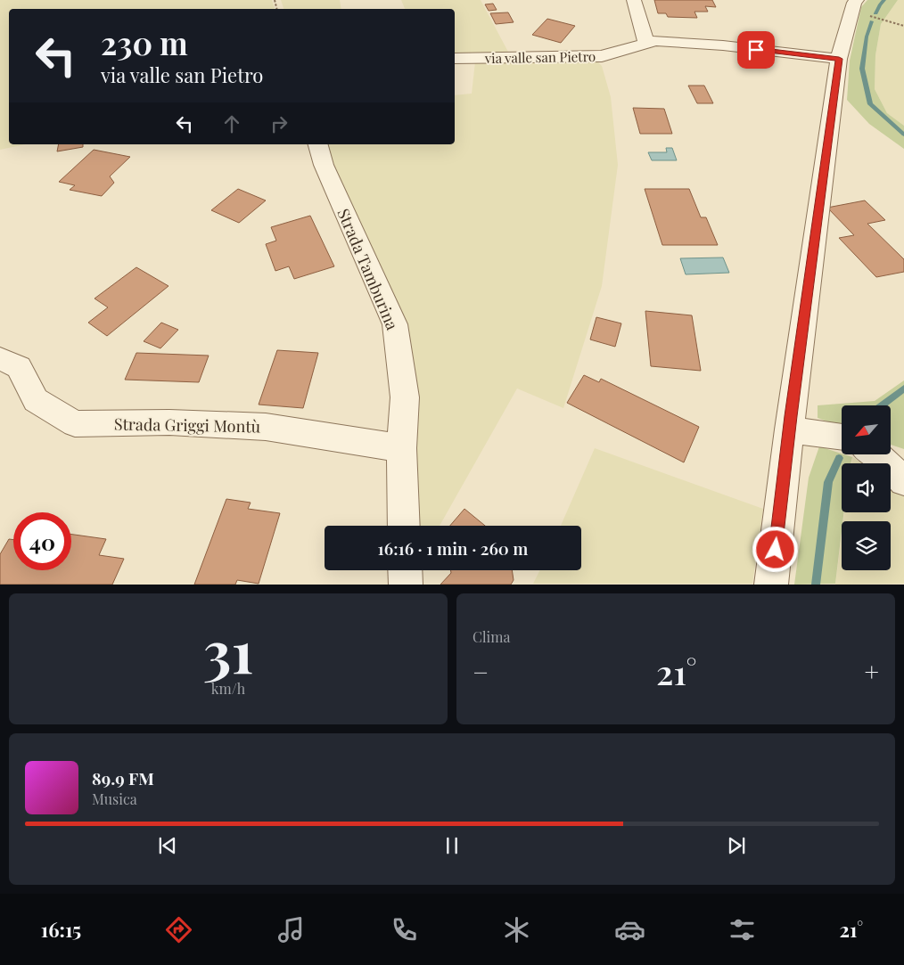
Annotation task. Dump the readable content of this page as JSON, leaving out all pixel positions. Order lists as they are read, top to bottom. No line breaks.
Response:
{"streets":{"street":["via valle san Pietro","Strada Tamburina","Strada Griggi Montù"]},"crossings":[["Strada Tamburina","Strada Griggi Montù"]],"north":"bottom left","page":{"turn":["230 m","via valle san Pietro"],"limit":"40","trip":"16:16 · 1 min · 260 m","tile":[["31","km/h"],"Clima"],"heat":["−","21°","+"],"song":["89.9 FM","Musica"],"tabs":["16:15","21°"]}}
